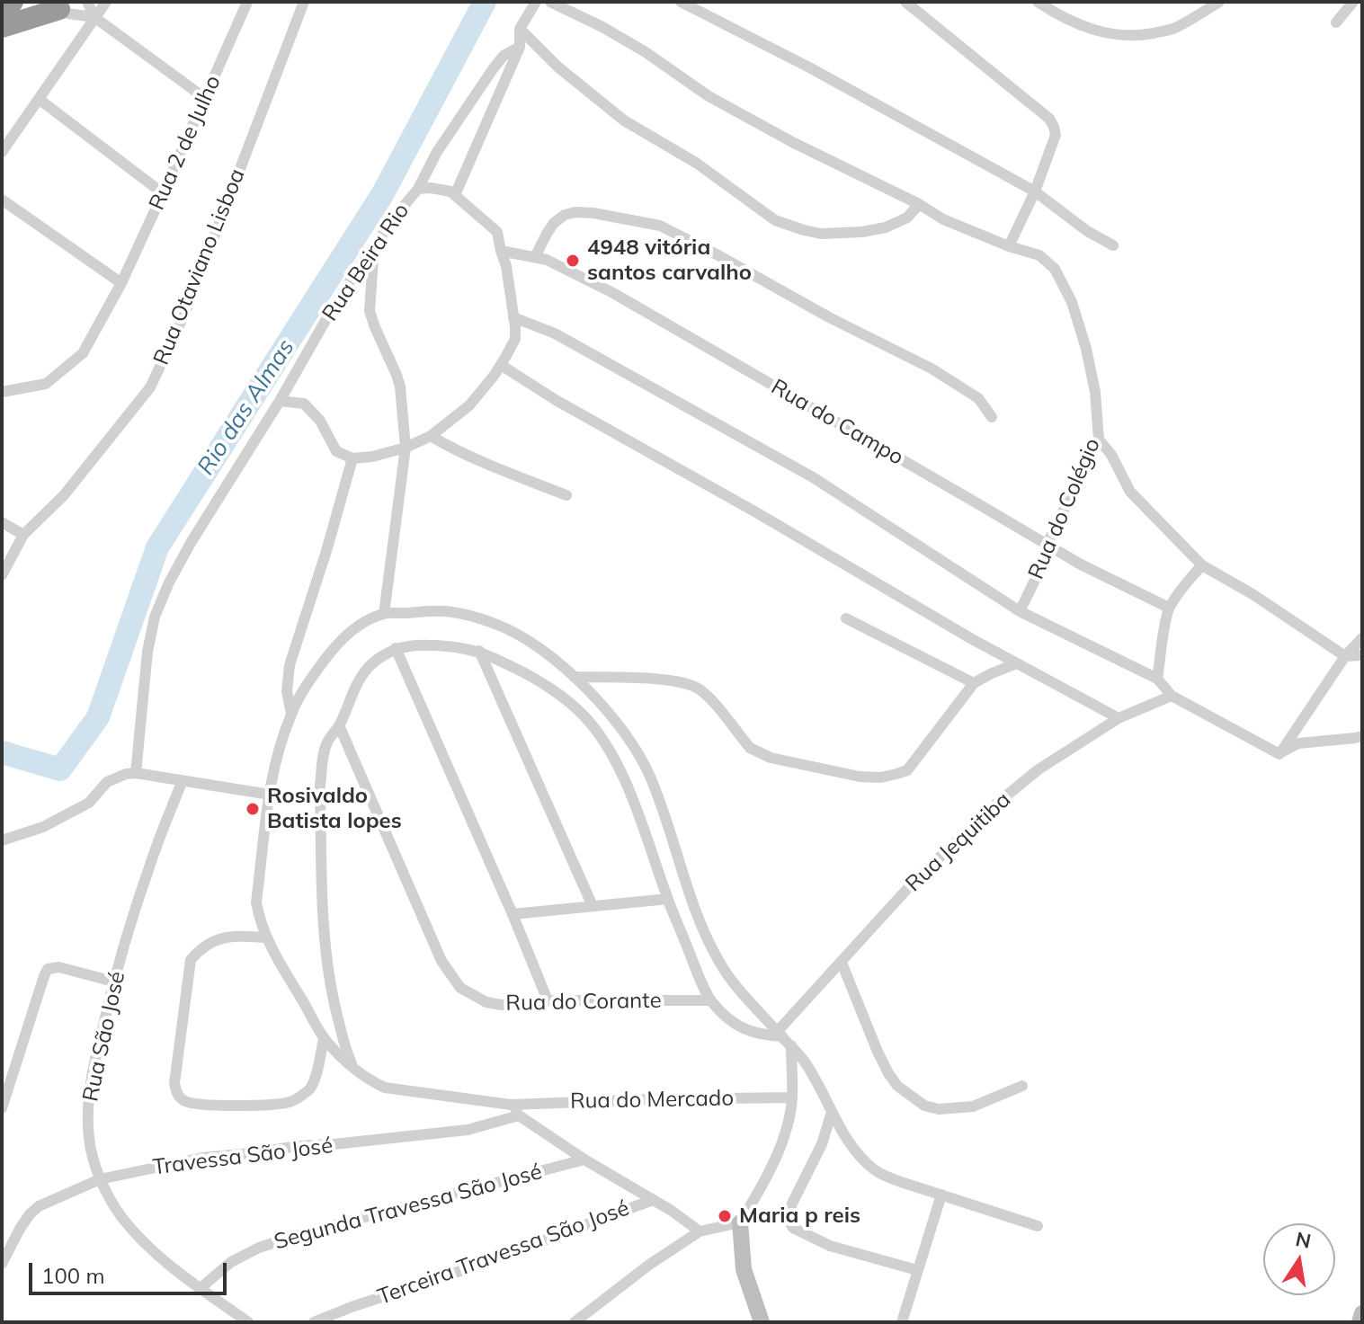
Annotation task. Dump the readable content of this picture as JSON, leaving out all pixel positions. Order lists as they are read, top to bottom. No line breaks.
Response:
{"streets":{"street":["Rua 2 de Julho","Rua Beira Rio","Rua Otaviano Lisboa","Rua do Campo","Rua do Colégio","Rua Jequitiba","Rua do Corante","Rua São José","Rua do Mercado","Travessa São José","Segunda Travessa São José","Terceira Travessa São José"]},"crossings":[["Rua do Campo","Rua do Colégio"],["Rua São José","Travessa São José"],["Rua São José","Segunda Travessa São José"]],"water":["Rio das Almas"],"places":["4948 vitória santos carvalho","Rosivaldo Batista lopes","Maria p reis"],"scale_bar":"100 m","north":"top"}
